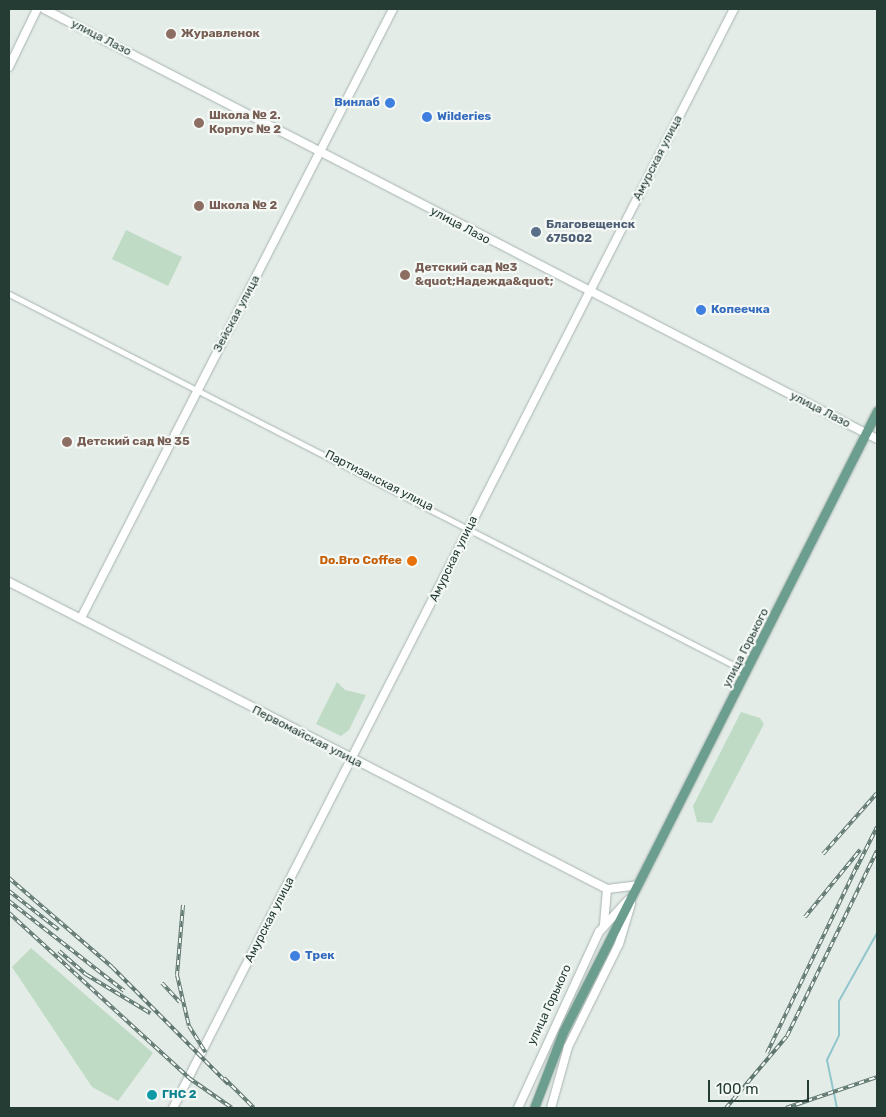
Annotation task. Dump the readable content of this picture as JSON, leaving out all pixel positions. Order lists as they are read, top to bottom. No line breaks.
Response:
{"streets":{"main road":["улица Горького"],"street":["улица Лазо","Амурская улица","Зейская улица","Партизанская улица","Первомайская улица"]},"crossings":[["улица Лазо","Амурская улица"],["улица Лазо","Зейская улица"],["улица Лазо","улица Горького"],["Амурская улица","Партизанская улица"],["Амурская улица","Первомайская улица"],["Зейская улица","Партизанская улица"],["Зейская улица","Первомайская улица"],["Партизанская улица","улица Горького"]],"places":["Журавленок","Винлаб","Wilderies","Школа № 2. Корпус № 2","Школа № 2","Благовещенск 675002","Детский сад №3 &quot;Надежда&quot;","Копеечка","Детский сад № 35","Do.Bro Coffee","Трек","ГНС 2"],"scale_bar":"100 m"}
